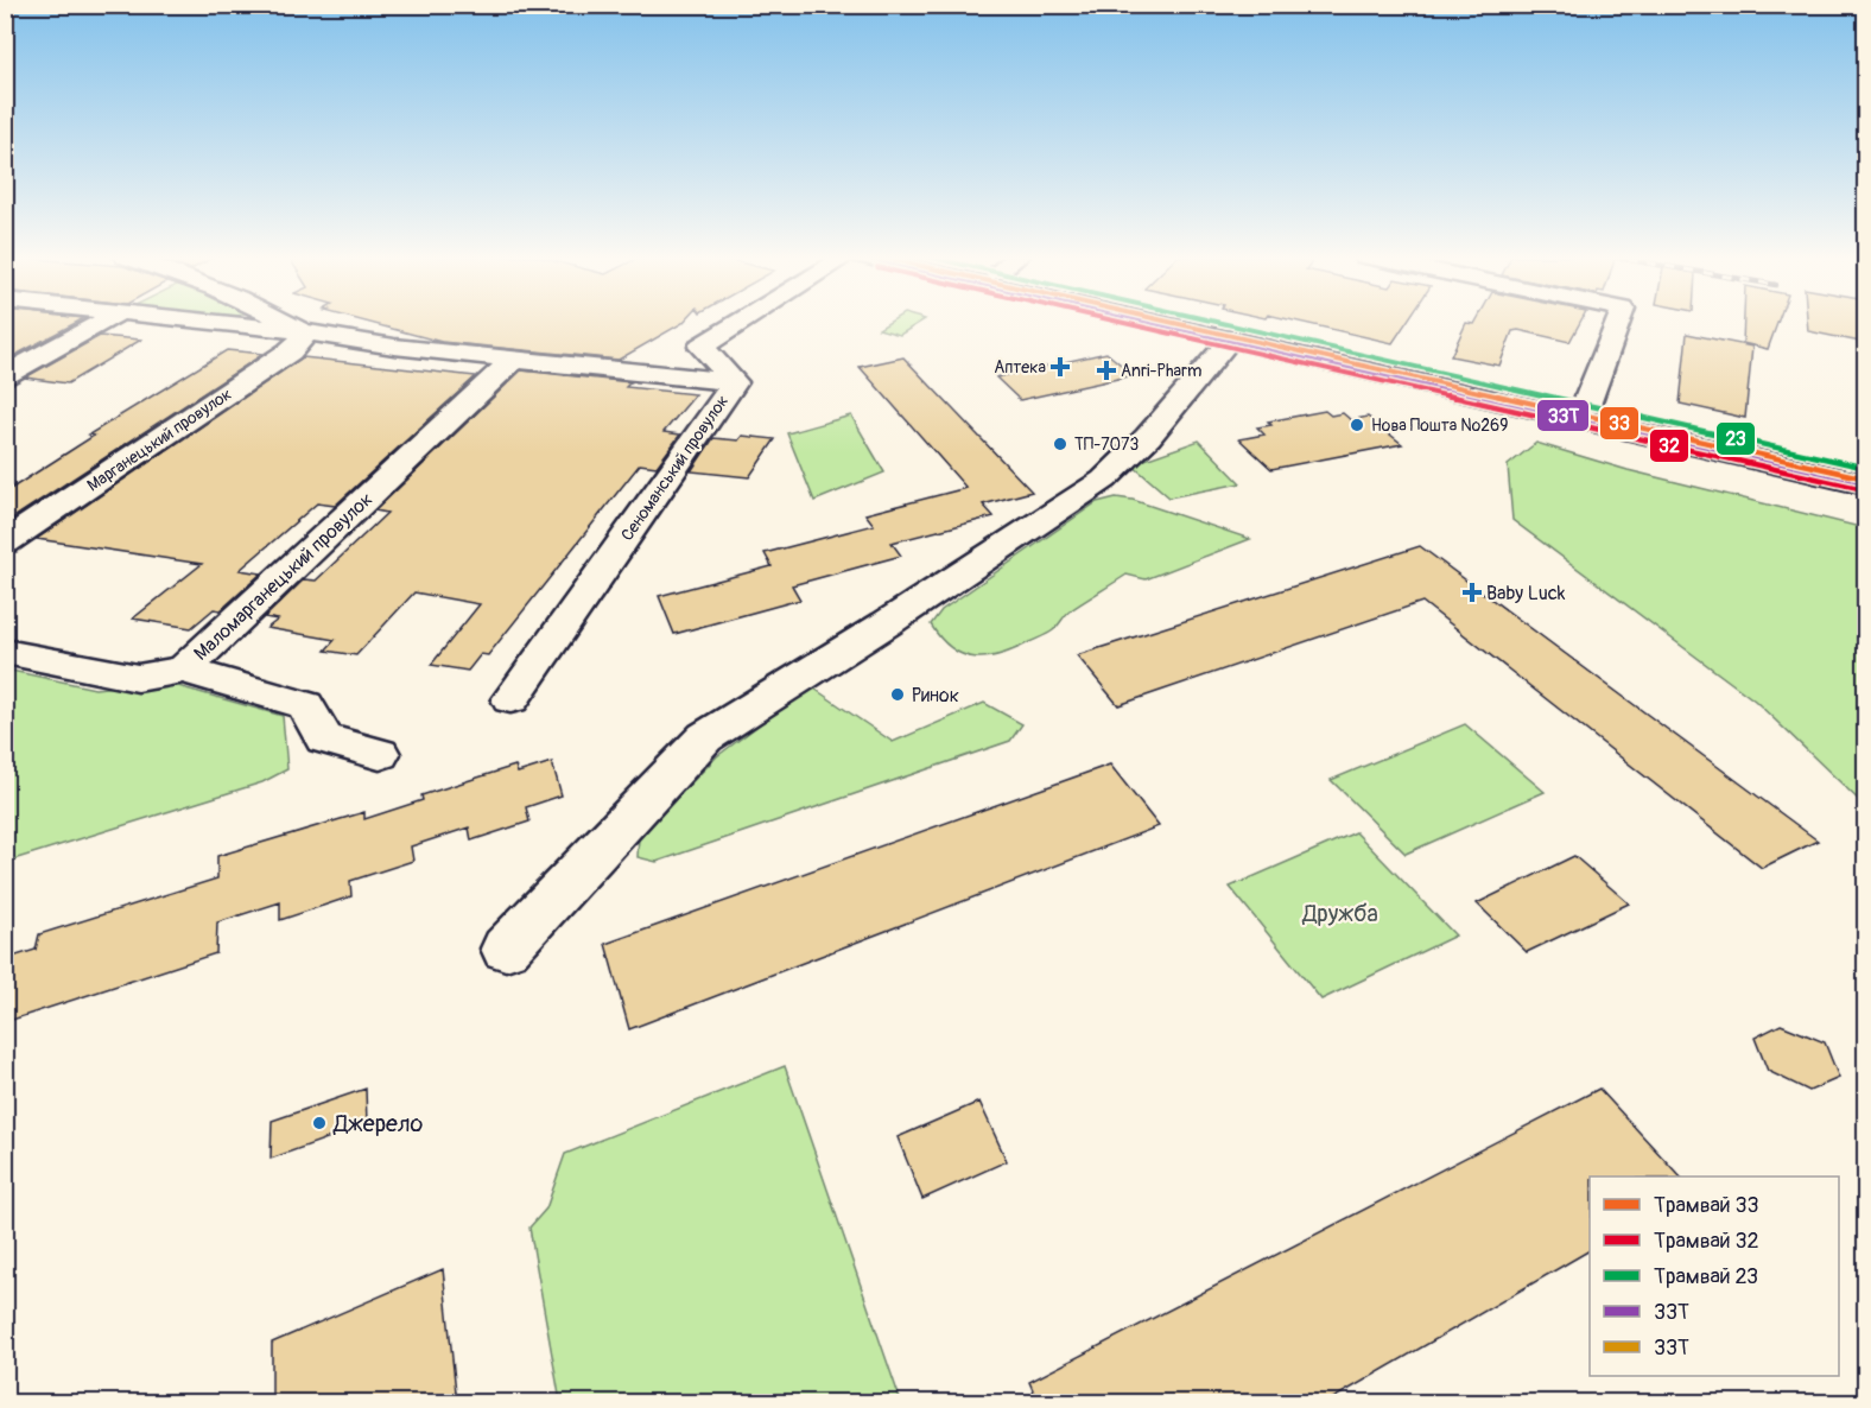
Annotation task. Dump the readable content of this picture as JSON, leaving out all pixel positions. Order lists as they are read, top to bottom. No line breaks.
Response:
{"streets":{"street":["Марганецький провулок","Сеноманський провулок","Маломарганецький провулок"]},"parks":["Дружба"],"places":{"health":["Аптека","Anri-Pharm","Baby Luck"],"other":["Нова Пошта №269","ТП-7073","Ринок","Джерело"]},"lines":["tram line 33","tram line 32","tram line 23","transit line 33Т","transit line 33T"],"legend":["Трамвай 33","Трамвай 32","Трамвай 23","33Т","33T"]}
